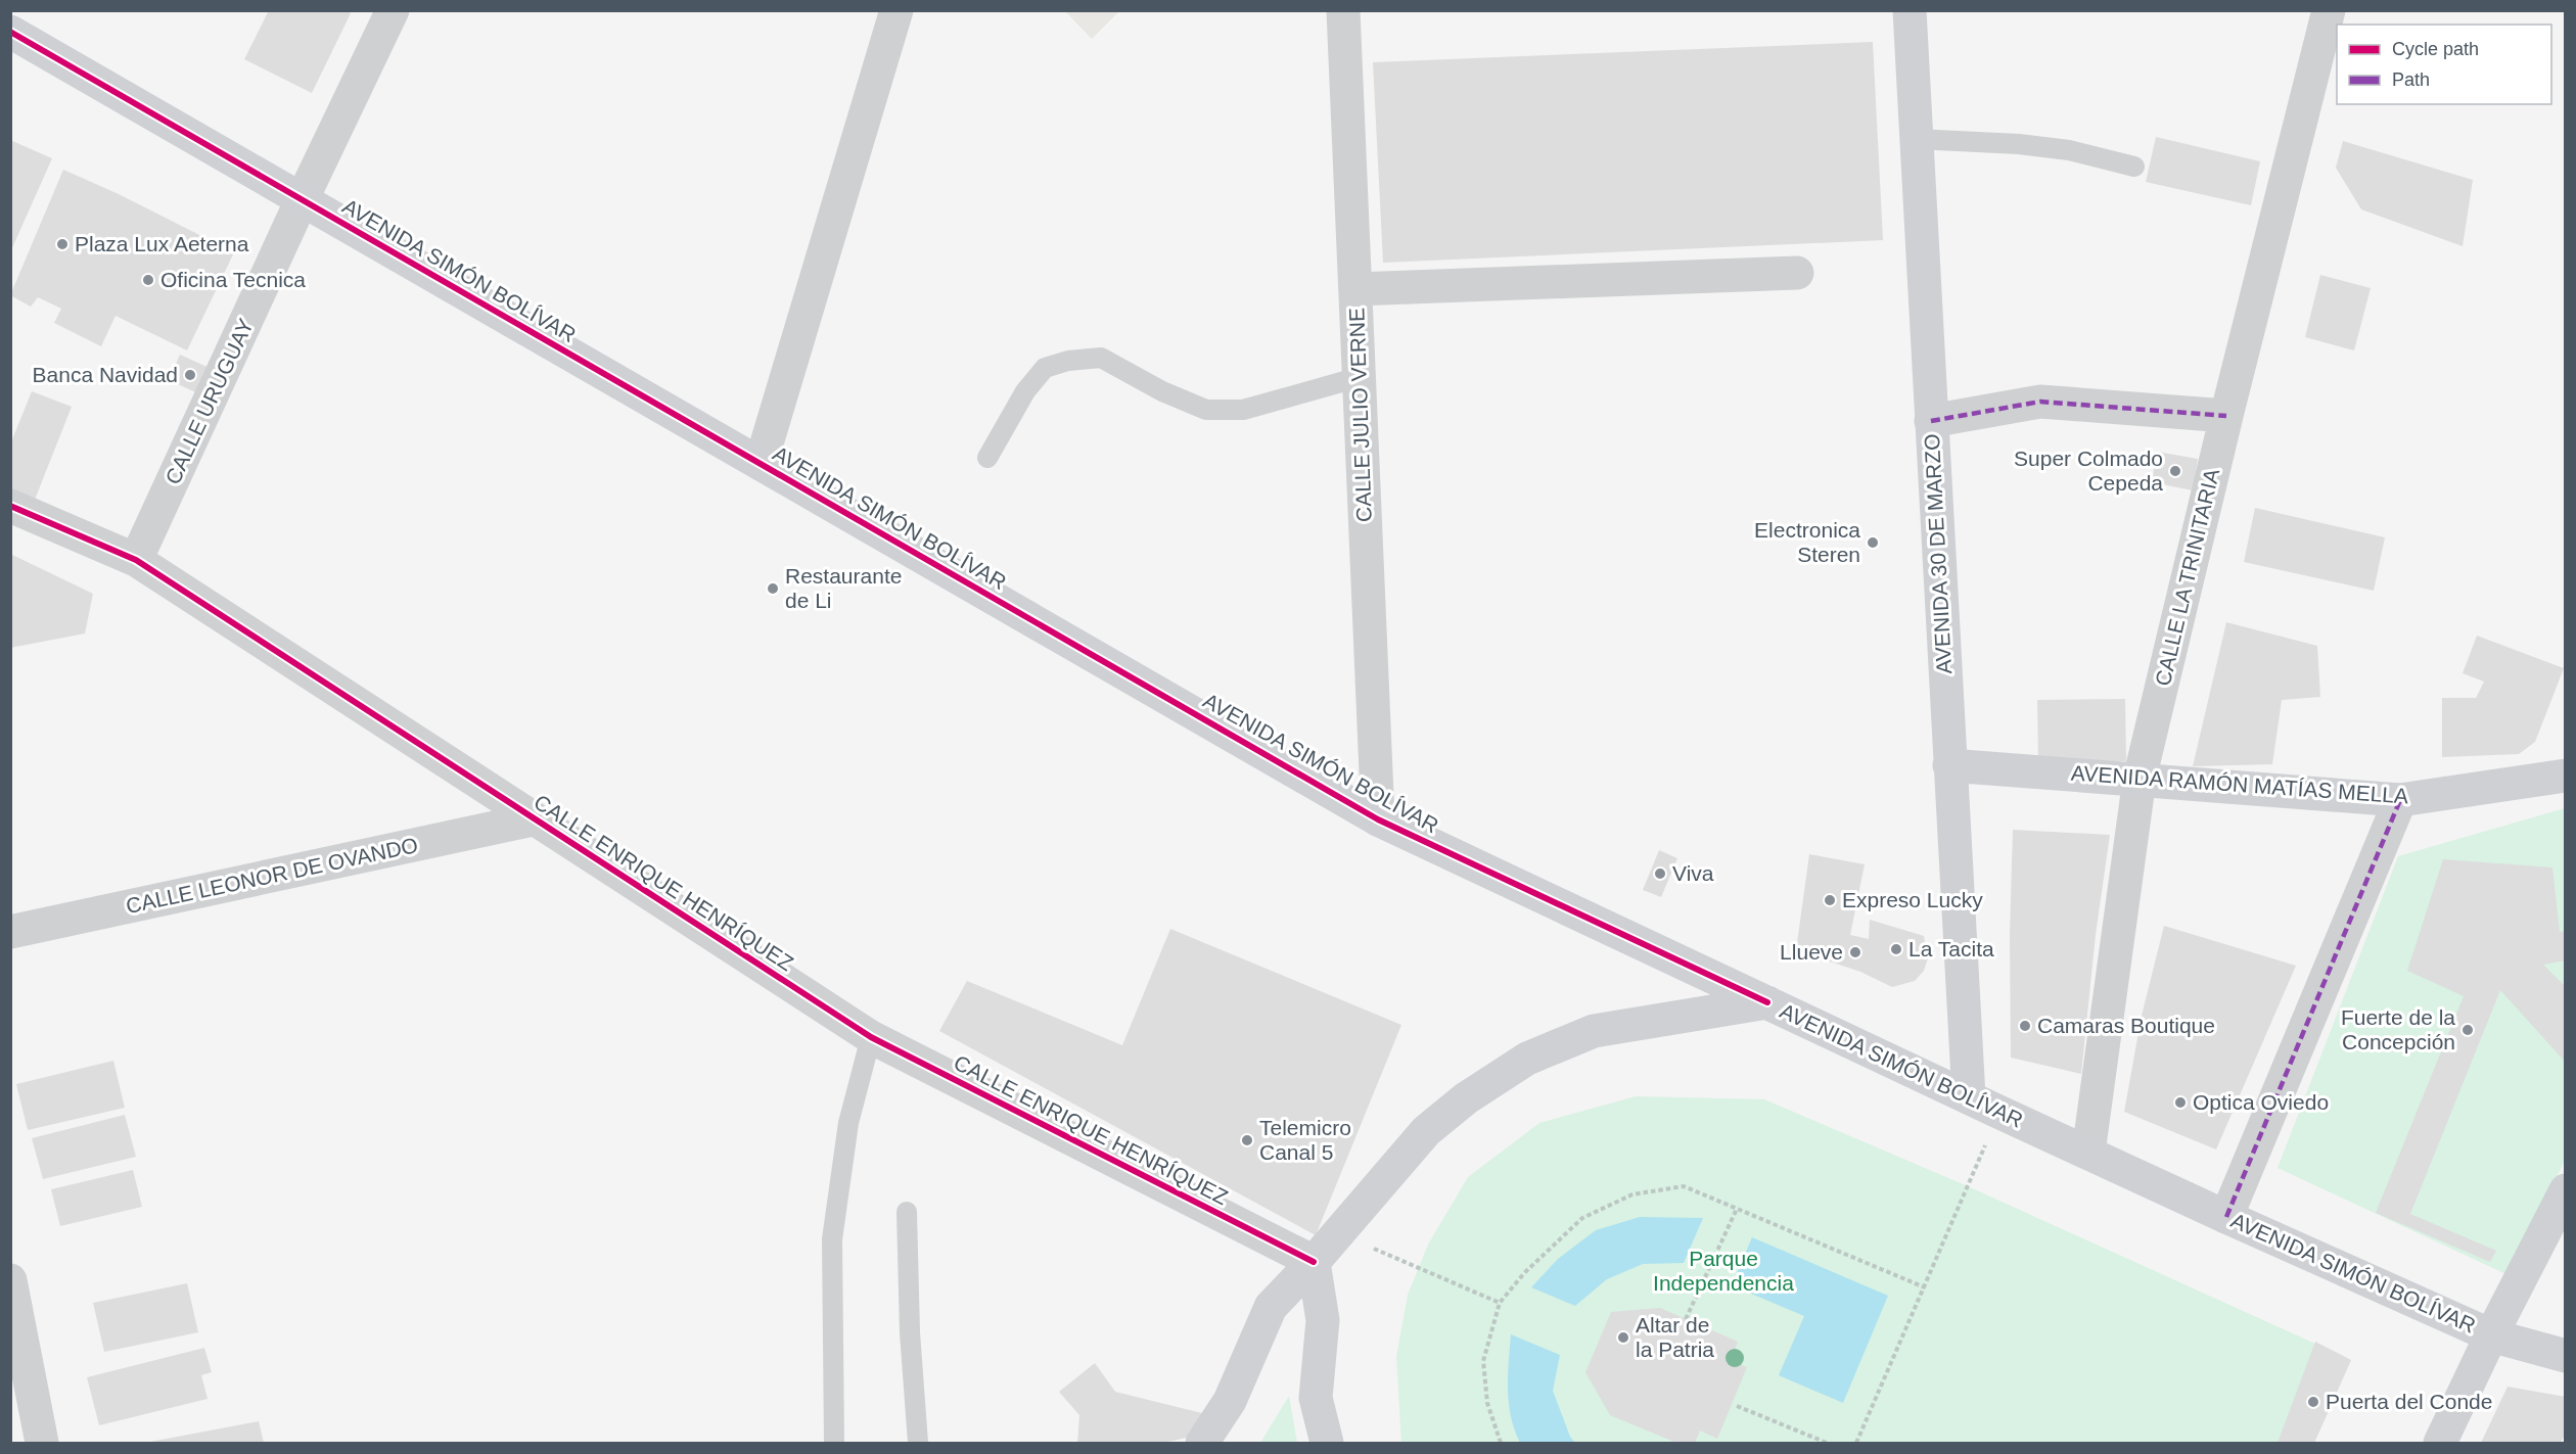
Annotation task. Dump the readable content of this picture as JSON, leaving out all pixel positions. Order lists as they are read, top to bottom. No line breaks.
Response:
{"streets":{"main road":["AVENIDA SIMÓN BOLÍVAR","AVENIDA 30 DE MARZO","AVENIDA RAMÓN MATÍAS MELLA"],"street":["CALLE URUGUAY","CALLE JULIO VERNE","CALLE LA TRINITARIA","CALLE LEONOR DE OVANDO","CALLE ENRIQUE HENRÍQUEZ"]},"crossings":[["AVENIDA SIMÓN BOLÍVAR","CALLE URUGUAY"],["AVENIDA SIMÓN BOLÍVAR","CALLE JULIO VERNE"],["AVENIDA SIMÓN BOLÍVAR","AVENIDA 30 DE MARZO"],["AVENIDA SIMÓN BOLÍVAR","CALLE LA TRINITARIA"],["CALLE URUGUAY","CALLE ENRIQUE HENRÍQUEZ"],["AVENIDA 30 DE MARZO","AVENIDA RAMÓN MATÍAS MELLA"],["CALLE LA TRINITARIA","AVENIDA RAMÓN MATÍAS MELLA"],["CALLE LEONOR DE OVANDO","CALLE ENRIQUE HENRÍQUEZ"]],"parks":["Parque Independencia"],"places":["Plaza Lux Aeterna","Oficina Tecnica","Banca Navidad","Super Colmado Cepeda","Electronica Steren","Restaurante de Li","Viva","Expreso Lucky","La Tacita","Llueve","Camaras Boutique","Fuerte de la Concepción","Optica Oviedo","Telemicro Canal 5","Altar de la Patria","Puerta del Conde"],"legend":["Cycle path","Path"]}
